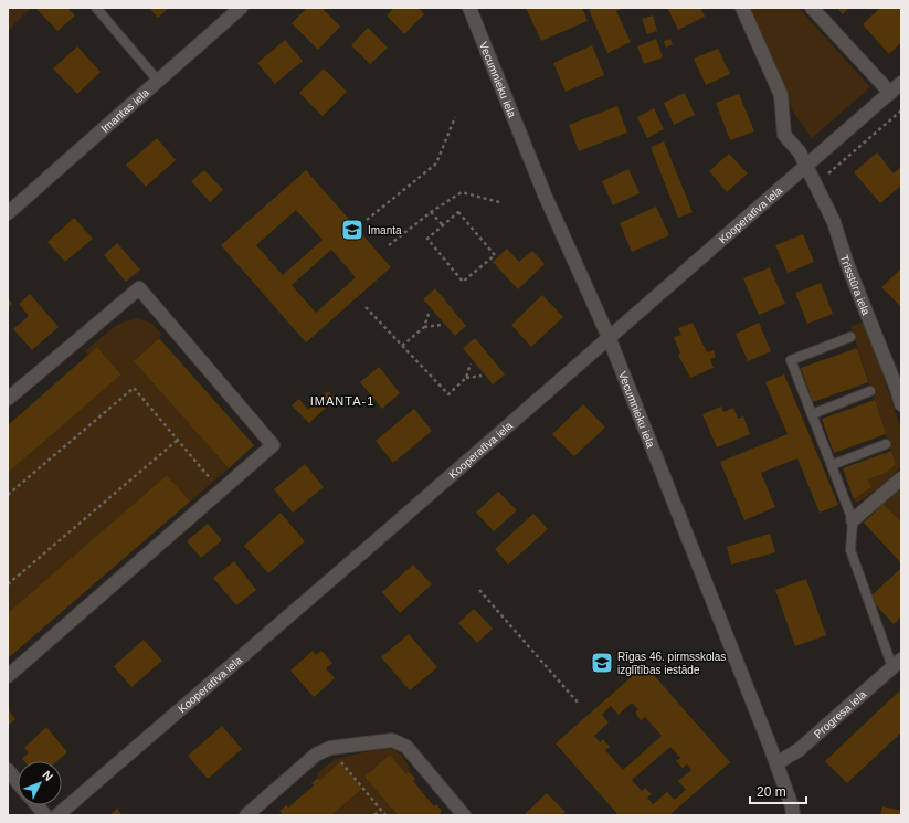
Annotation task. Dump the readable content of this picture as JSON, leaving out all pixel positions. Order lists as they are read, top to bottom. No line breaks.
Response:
{"streets":{"street":["Vecumnieku iela","Imantas iela","Kooperatīva iela","Trīsstūra iela","Progresa iela"]},"crossings":[["Vecumnieku iela","Kooperatīva iela"],["Vecumnieku iela","Progresa iela"],["Kooperatīva iela","Trīsstūra iela"]],"districts":["IMANTA-1"],"places":{"school or university":["Imanta","Rīgas 46. pirmsskolas izglītības iestāde"]},"scale_bar":"20 m","north":"top right"}
